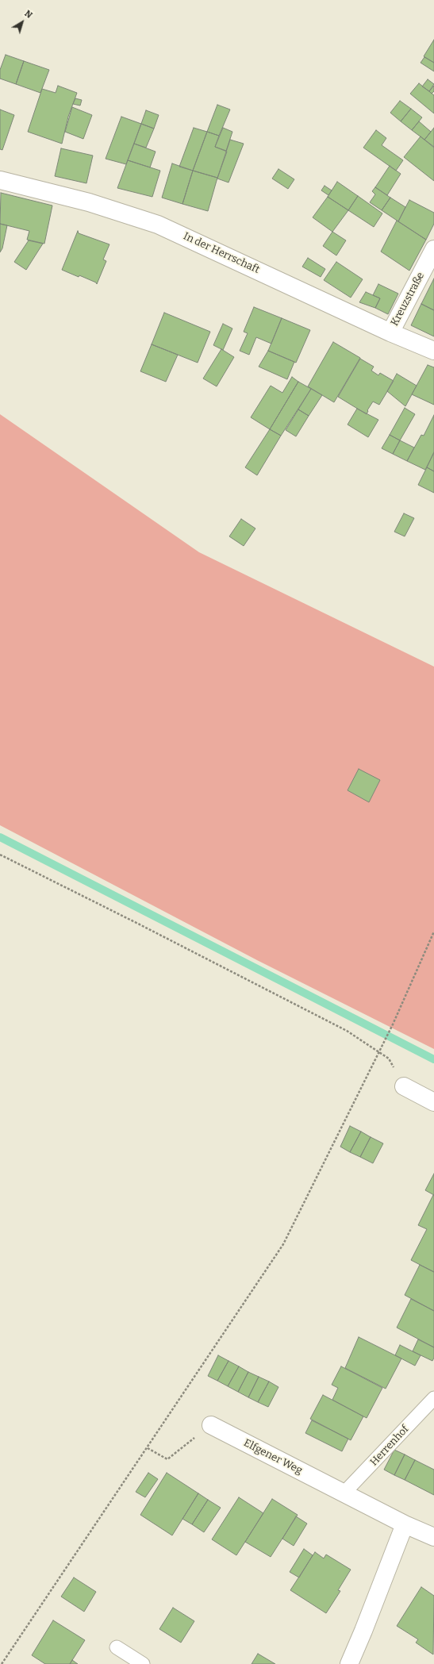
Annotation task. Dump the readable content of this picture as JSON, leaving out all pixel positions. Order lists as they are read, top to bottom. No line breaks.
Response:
{"streets":{"street":["In der Herrschaft","Kreuzstraße","Elfgener Weg"],"lane":["Herrenhof"]},"crossings":[["In der Herrschaft","Kreuzstraße"],["Herrenhof","Elfgener Weg"]],"north":"top right"}
